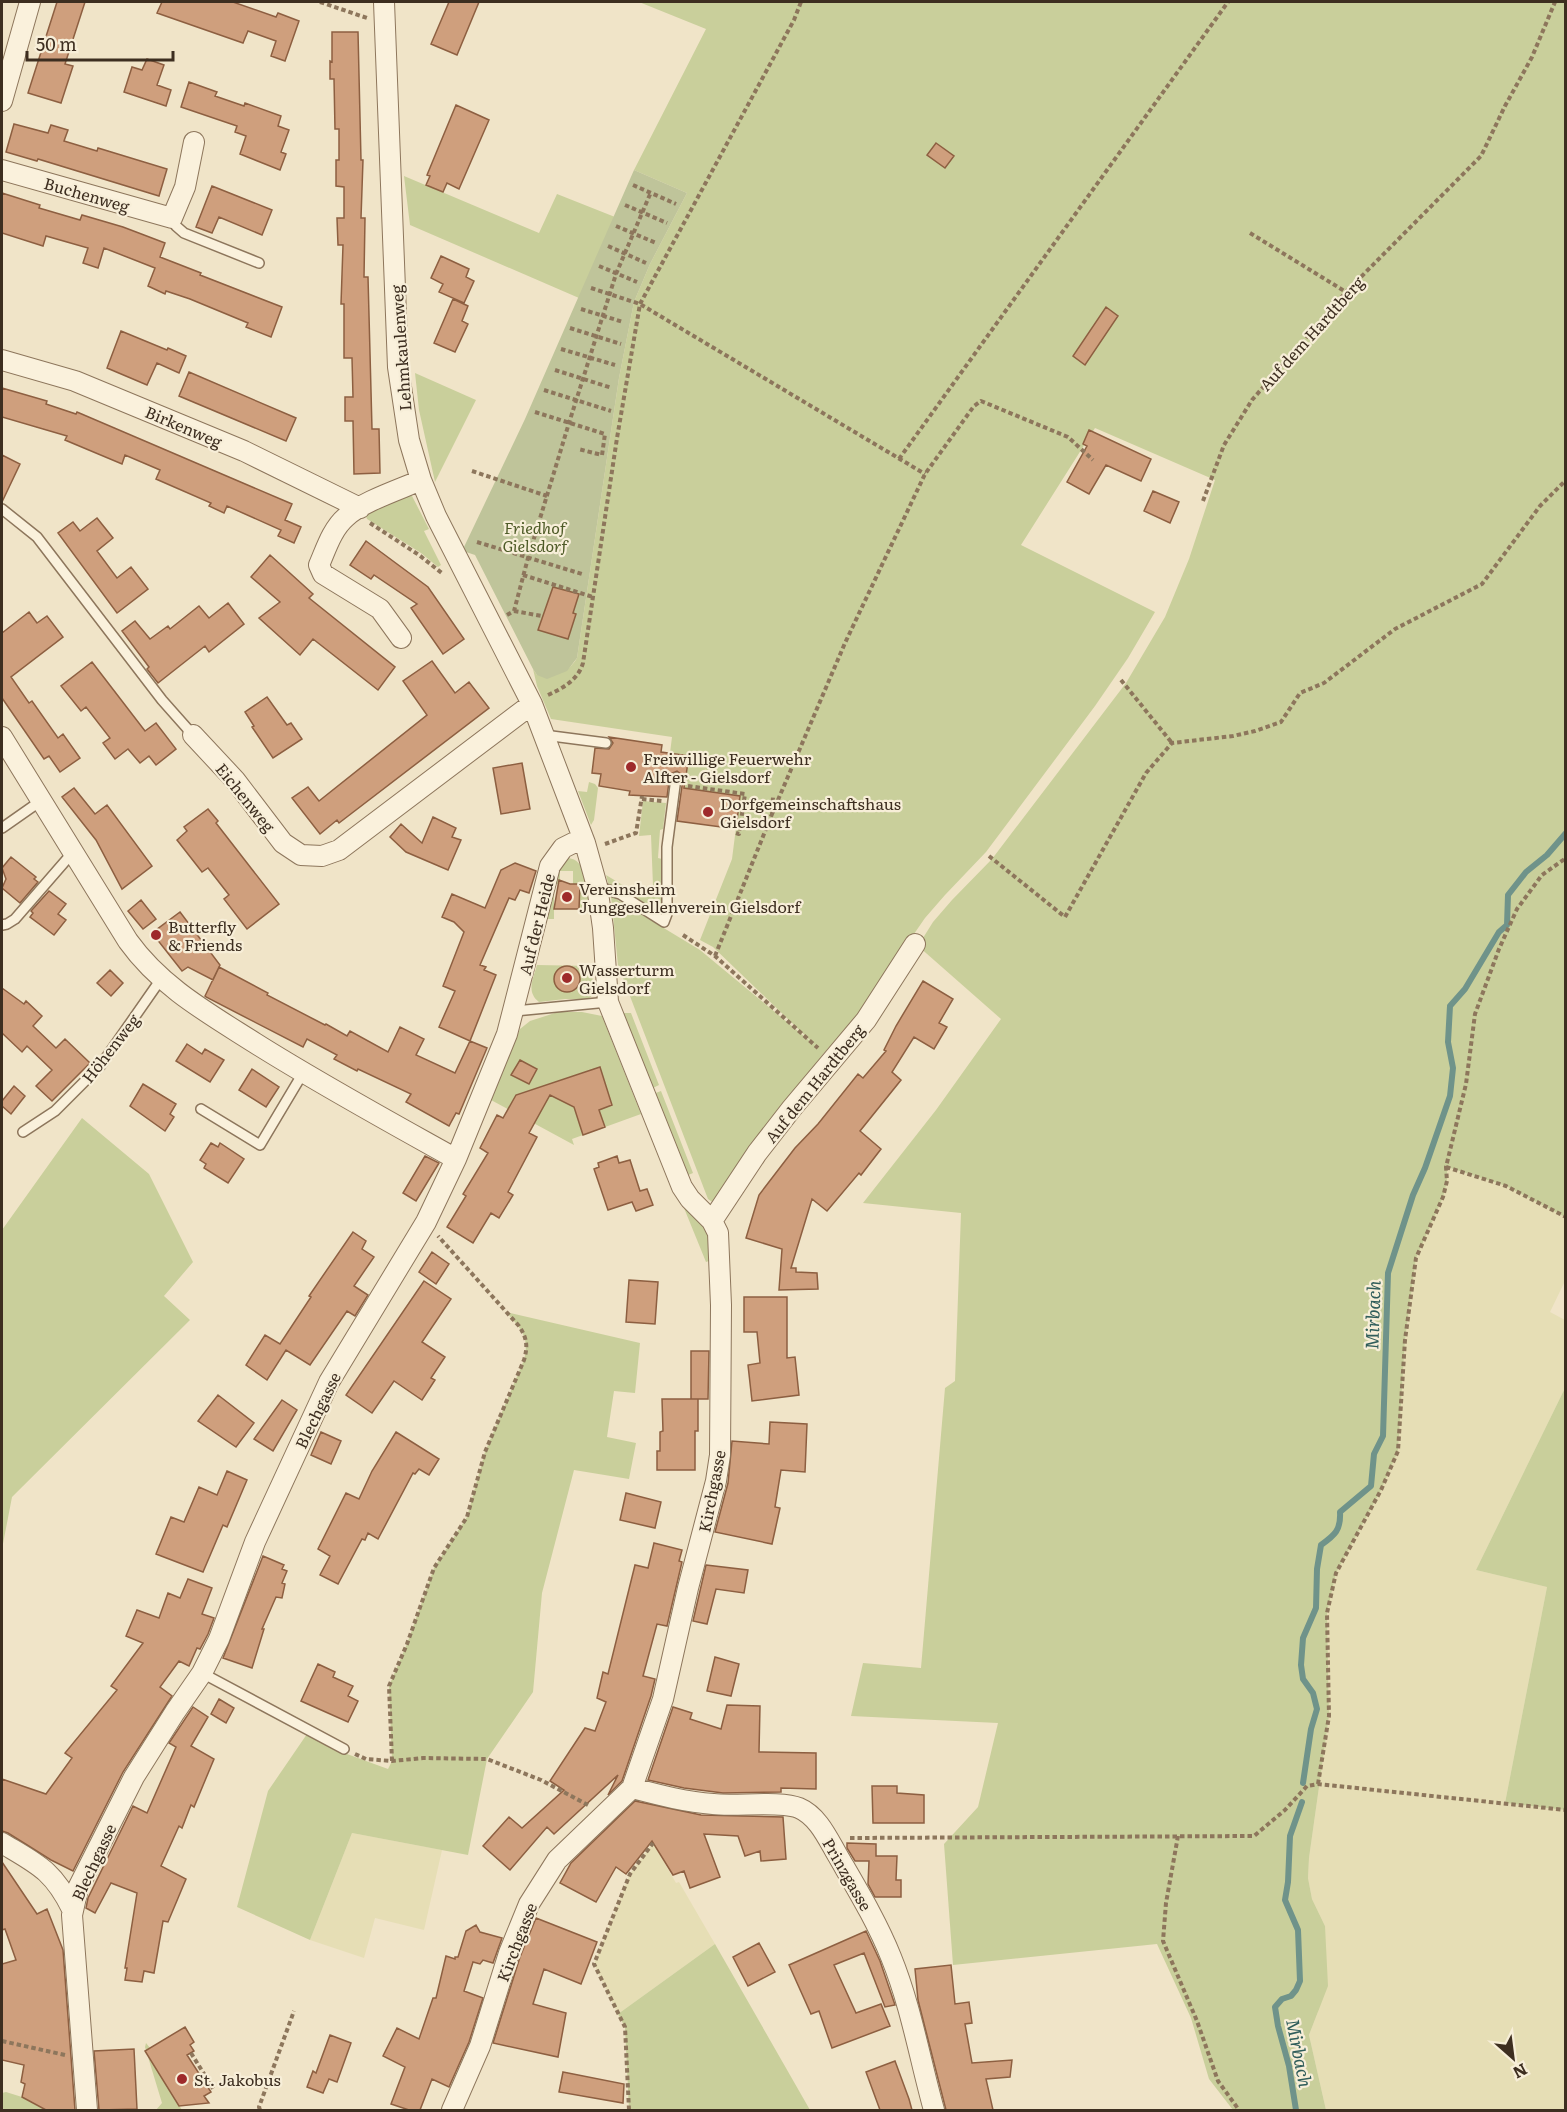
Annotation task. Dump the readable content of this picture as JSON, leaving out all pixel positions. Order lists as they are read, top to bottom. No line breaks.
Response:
{"streets":{"street":["Buchenweg","Auf dem Hardtberg","Lehmkaulenweg","Birkenweg","Eichenweg","Auf der Heide","Blechgasse","Kirchgasse","Prinzgasse"],"lane":["Höhenweg"]},"crossings":[["Auf dem Hardtberg","Kirchgasse"],["Lehmkaulenweg","Eichenweg"],["Auf der Heide","Blechgasse"],["Kirchgasse","Prinzgasse"]],"water":["Mirbach"],"parks":["Friedhof Gielsdorf"],"places":["Freiwillige Feuerwehr Alfter - Gielsdorf","Dorfgemeinschaftshaus Gielsdorf","Vereinsheim Junggesellenverein Gielsdorf","Butterfly & Friends","Wasserturm Gielsdorf","St. Jakobus"],"scale_bar":"50 m","north":"bottom right"}
